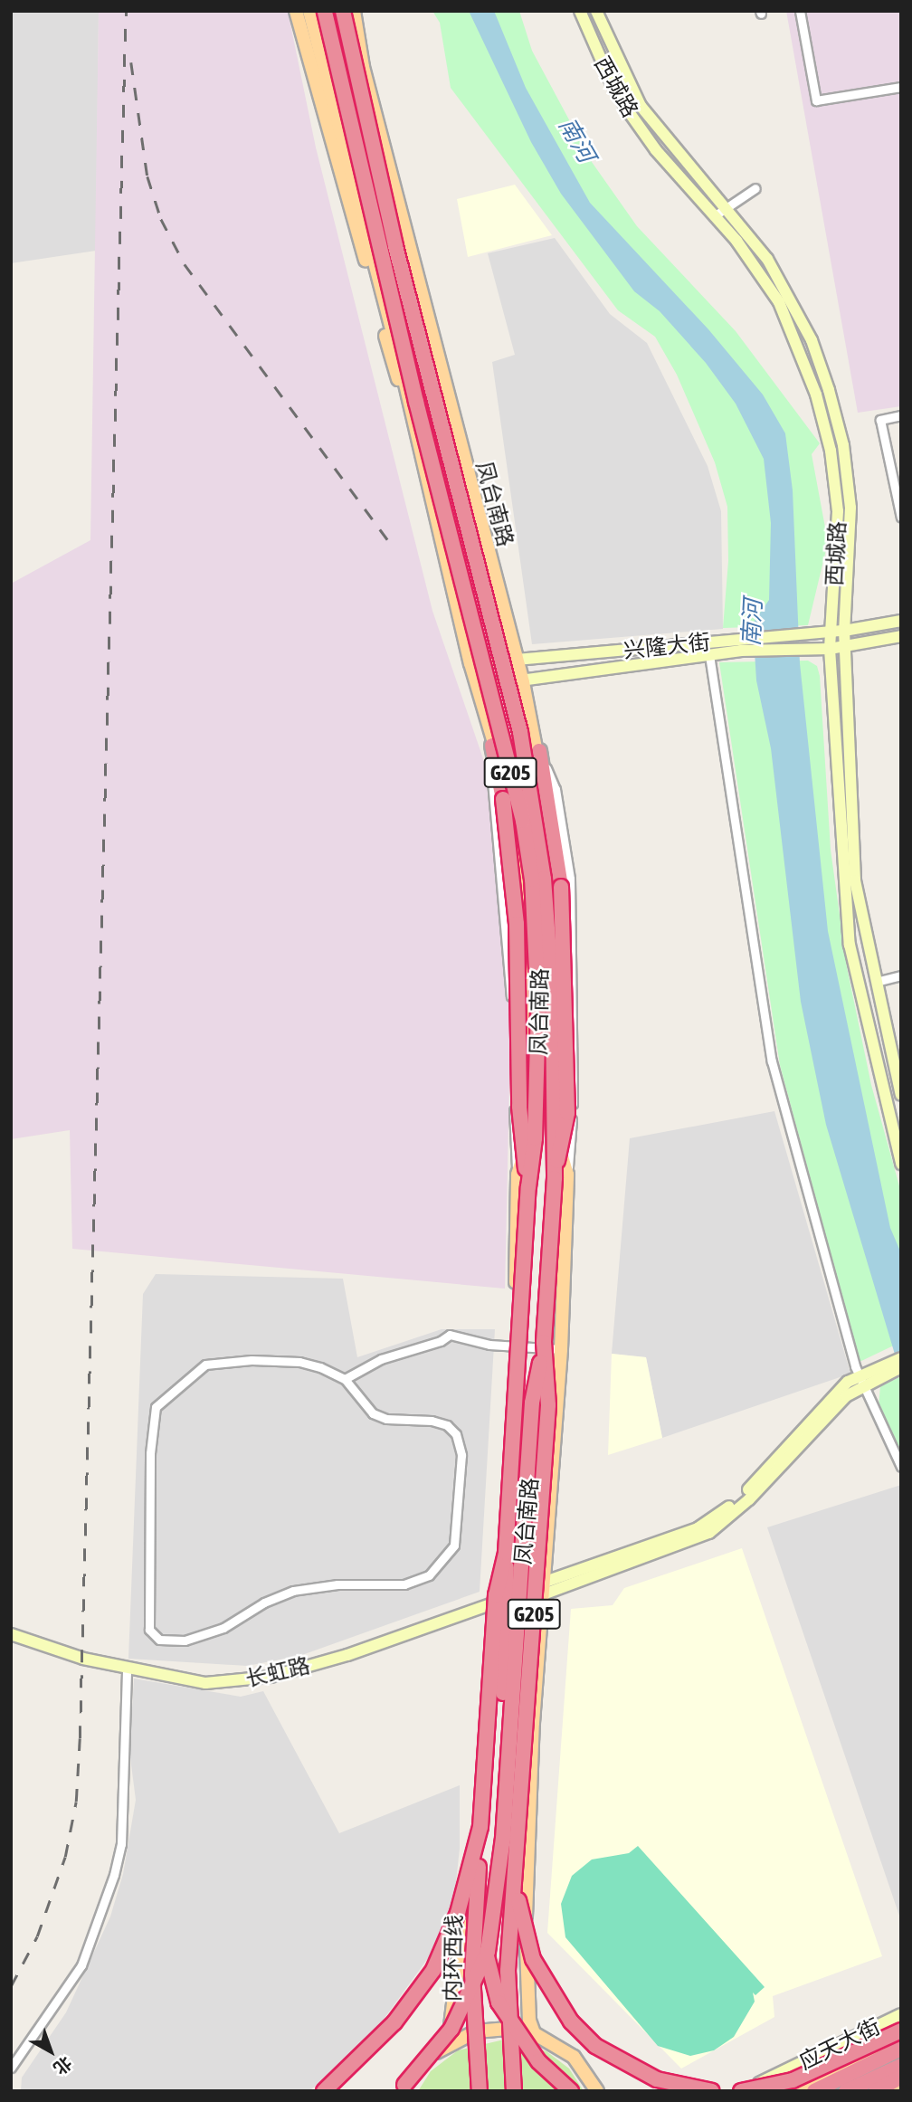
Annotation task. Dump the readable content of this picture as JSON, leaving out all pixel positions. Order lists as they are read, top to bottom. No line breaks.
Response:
{"streets":{"highway":["凤台南路","G205","内环西线"],"main road":["应天大街"],"street":["西城路","兴隆大街","长虹路"]},"crossings":[["西城路","兴隆大街"],["凤台南路","兴隆大街"],["凤台南路","G205"],["凤台南路","长虹路"]],"water":["南河"],"north":"bottom right"}
